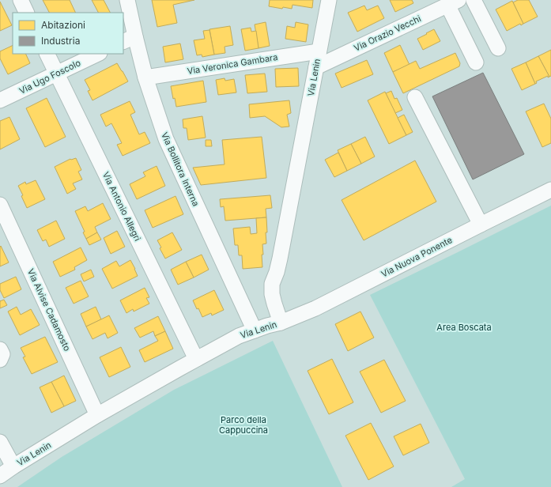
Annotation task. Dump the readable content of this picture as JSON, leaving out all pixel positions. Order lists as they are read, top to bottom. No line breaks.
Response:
{"streets":{"street":["Via Orazio Vecchi","Via Veronica Gambara","Via Ugo Foscolo","Via Lenin","Via Bollitora Interna","Via Antonio Allegri","Via Nuova Ponente","Via Alvise Cadamosto"]},"crossings":[["Via Orazio Vecchi","Via Lenin"],["Via Veronica Gambara","Via Lenin"],["Via Veronica Gambara","Via Bollitora Interna"],["Via Ugo Foscolo","Via Antonio Allegri"],["Via Lenin","Via Bollitora Interna"],["Via Lenin","Via Antonio Allegri"],["Via Lenin","Via Nuova Ponente"],["Via Lenin","Via Alvise Cadamosto"]],"parks":["Area Boscata","Parco della Cappuccina"],"legend":["Abitazioni","Industria"]}
